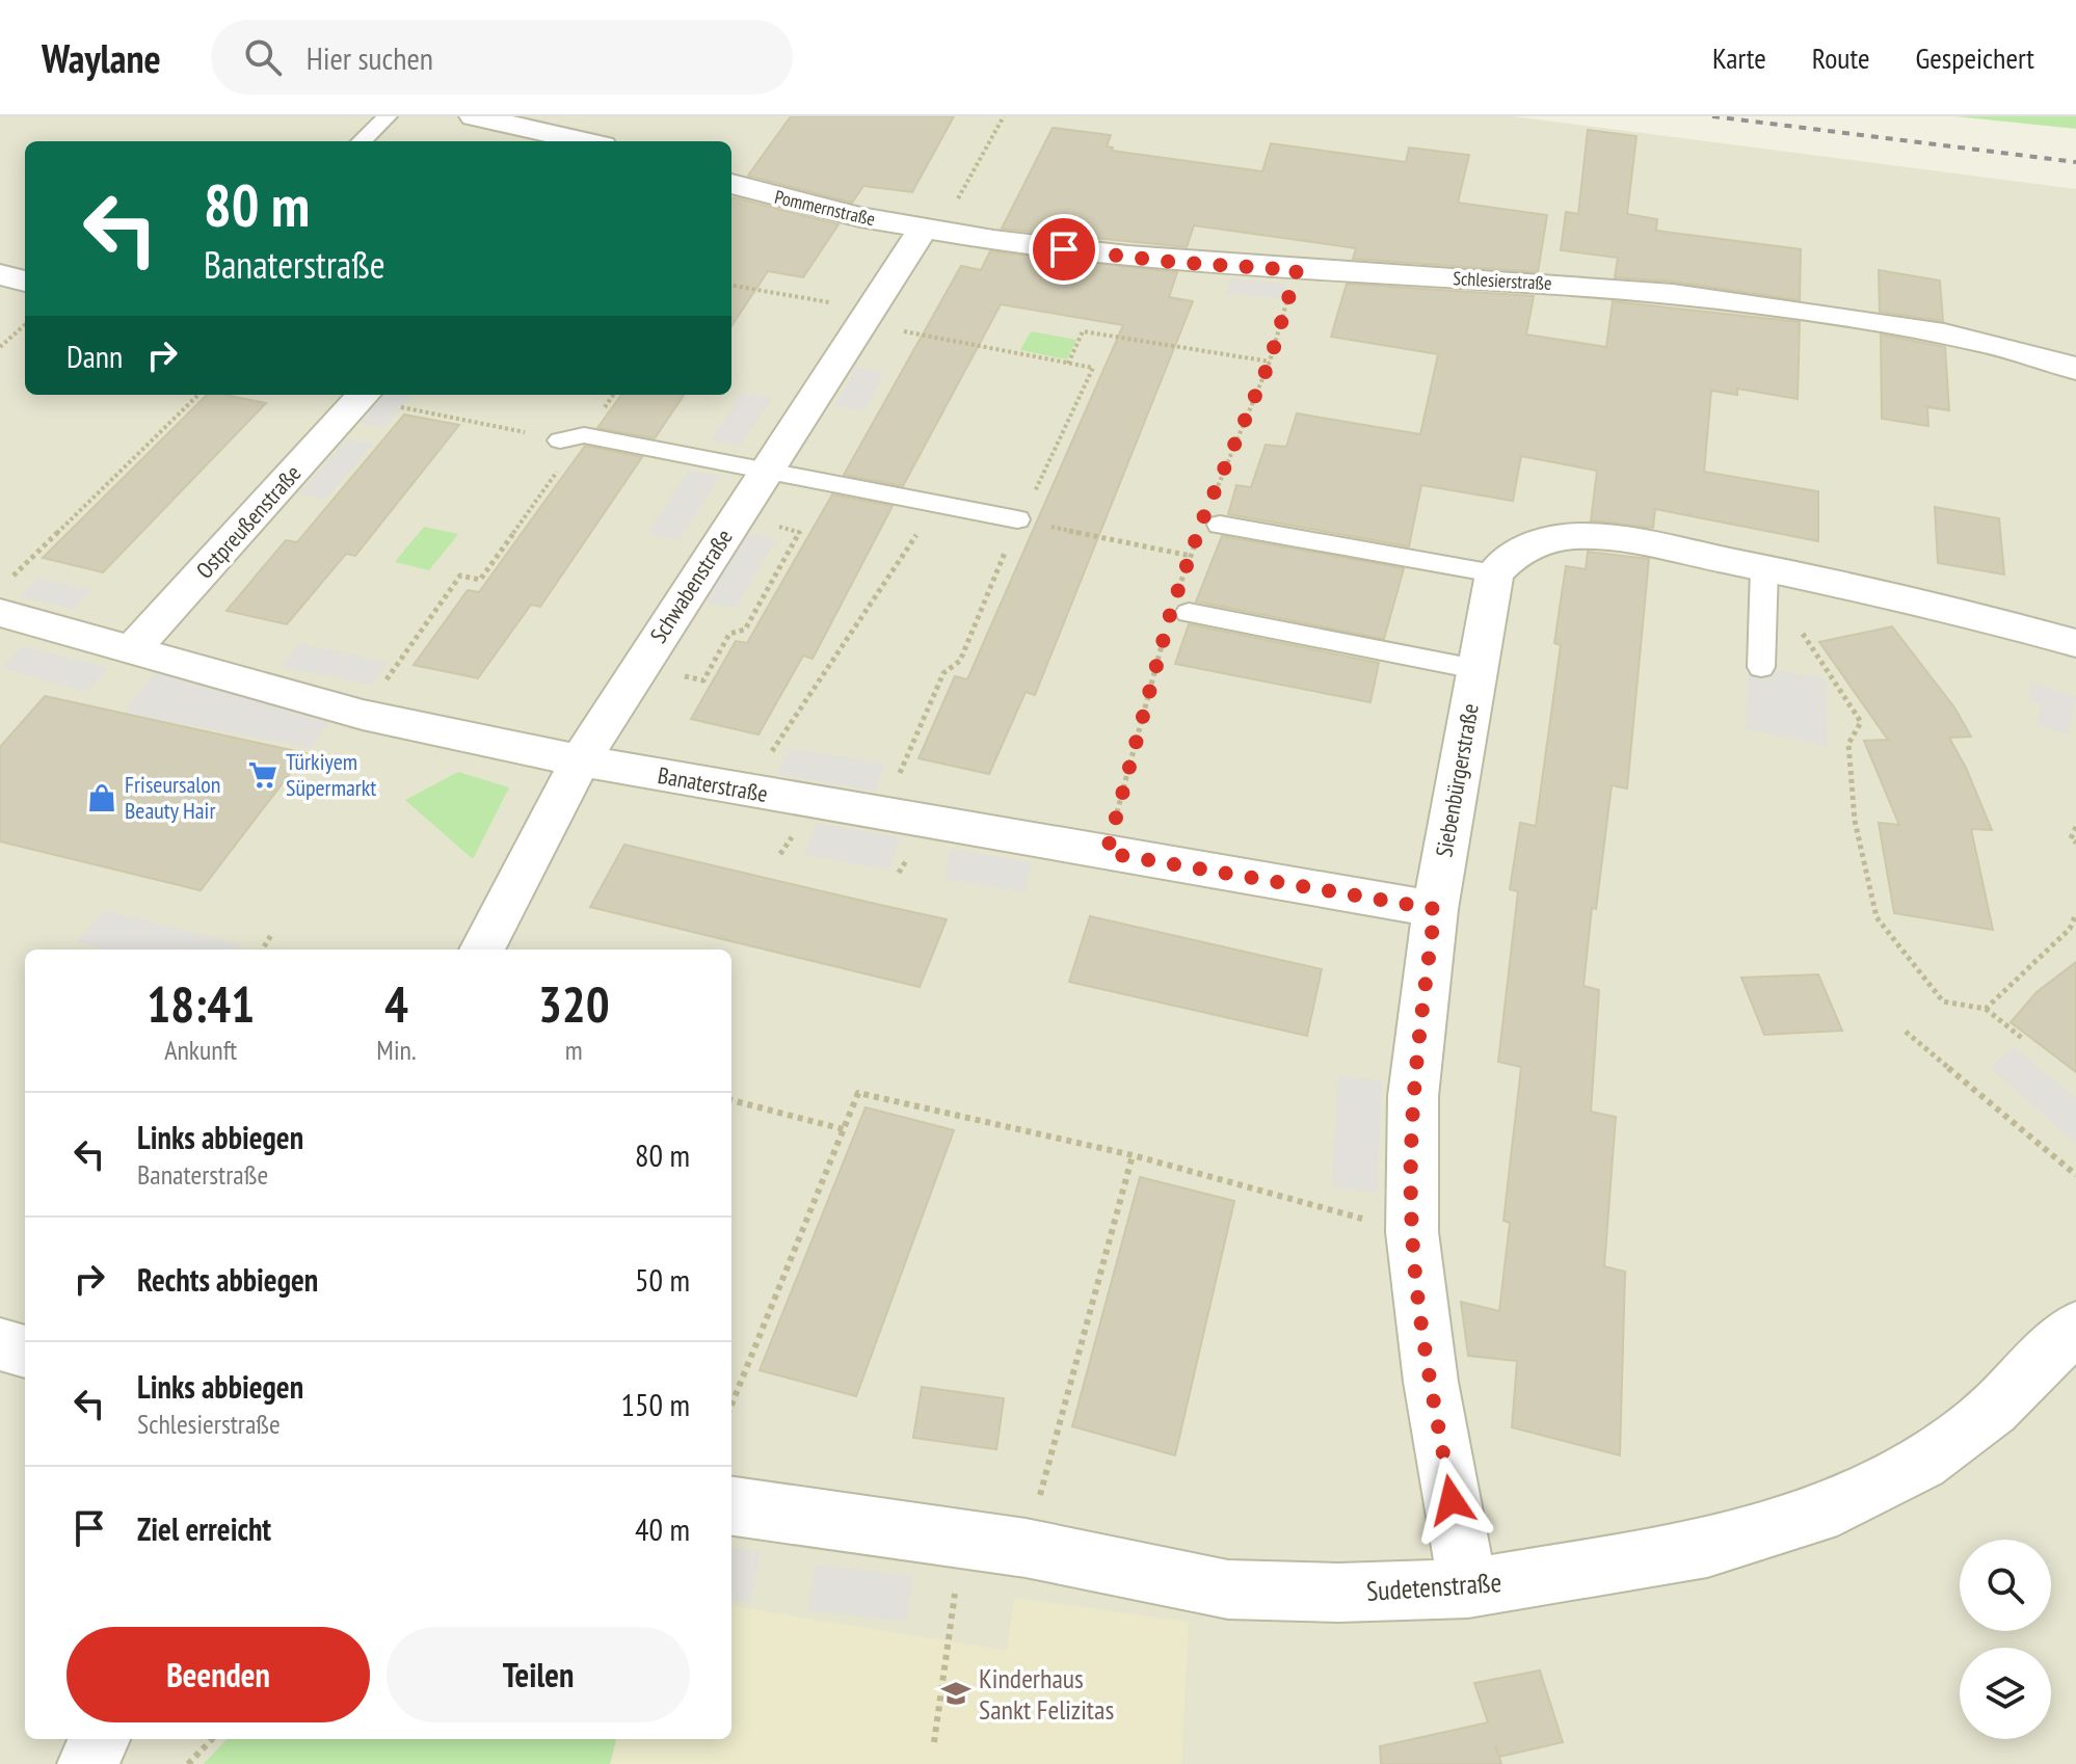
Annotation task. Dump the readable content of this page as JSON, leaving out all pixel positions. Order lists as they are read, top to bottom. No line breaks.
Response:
{"streets":{"street":["Pommernstraße","Schlesierstraße","Ostpreußenstraße","Schwabenstraße","Siebenbürgerstraße","Banaterstraße","Sudetenstraße"]},"crossings":[["Pommernstraße","Schlesierstraße"],["Pommernstraße","Schwabenstraße"],["Schlesierstraße","Schwabenstraße"],["Ostpreußenstraße","Banaterstraße"],["Schwabenstraße","Banaterstraße"],["Siebenbürgerstraße","Banaterstraße"],["Siebenbürgerstraße","Sudetenstraße"]],"places":{"supermarket":["Türkiyem Süpermarkt"],"shop":["Friseursalon Beauty Hair"],"school or university":["Kinderhaus Sankt Felizitas"]},"page":{"header":"Waylane","search":"Hier suchen","nav":["Karte","Route","Gespeichert"],"turn":["80 m","Banaterstraße"],"then":"Dann","eta":["18:41","Ankunft","4","Min.","320","m"],"list":[{"name":"Links abbiegen","note":"Banaterstraße","value":"80 m"},{"name":"Rechts abbiegen","value":"50 m"},{"name":"Links abbiegen","note":"Schlesierstraße","value":"150 m"},{"name":"Ziel erreicht","value":"40 m"}],"buttons":["Beenden","Teilen"]}}
